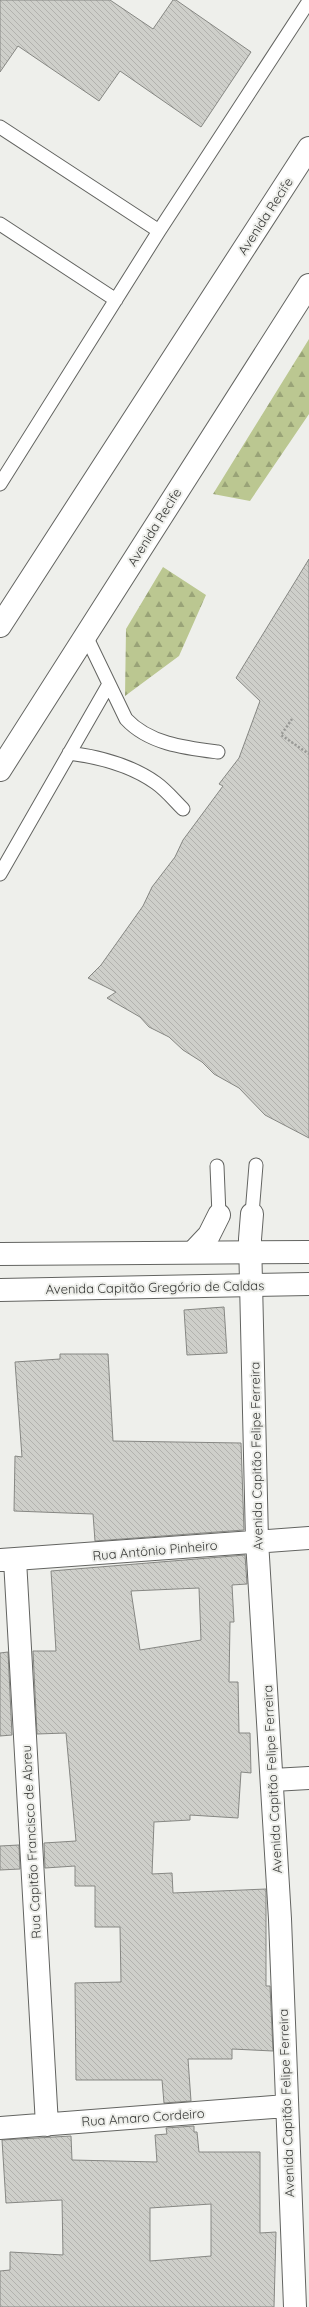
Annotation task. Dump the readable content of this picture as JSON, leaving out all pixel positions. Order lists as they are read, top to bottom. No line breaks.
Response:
{"streets":{"street":["Avenida Recife","Avenida Capitão Gregório de Caldas","Avenida Capitão Felipe Ferreira","Rua Antônio Pinheiro","Rua Capitão Francisco de Abreu","Rua Amaro Cordeiro"]},"crossings":[["Avenida Capitão Gregório de Caldas","Avenida Capitão Felipe Ferreira"],["Avenida Capitão Felipe Ferreira","Rua Antônio Pinheiro"],["Avenida Capitão Felipe Ferreira","Rua Amaro Cordeiro"],["Rua Antônio Pinheiro","Rua Capitão Francisco de Abreu"],["Rua Capitão Francisco de Abreu","Rua Amaro Cordeiro"]]}
